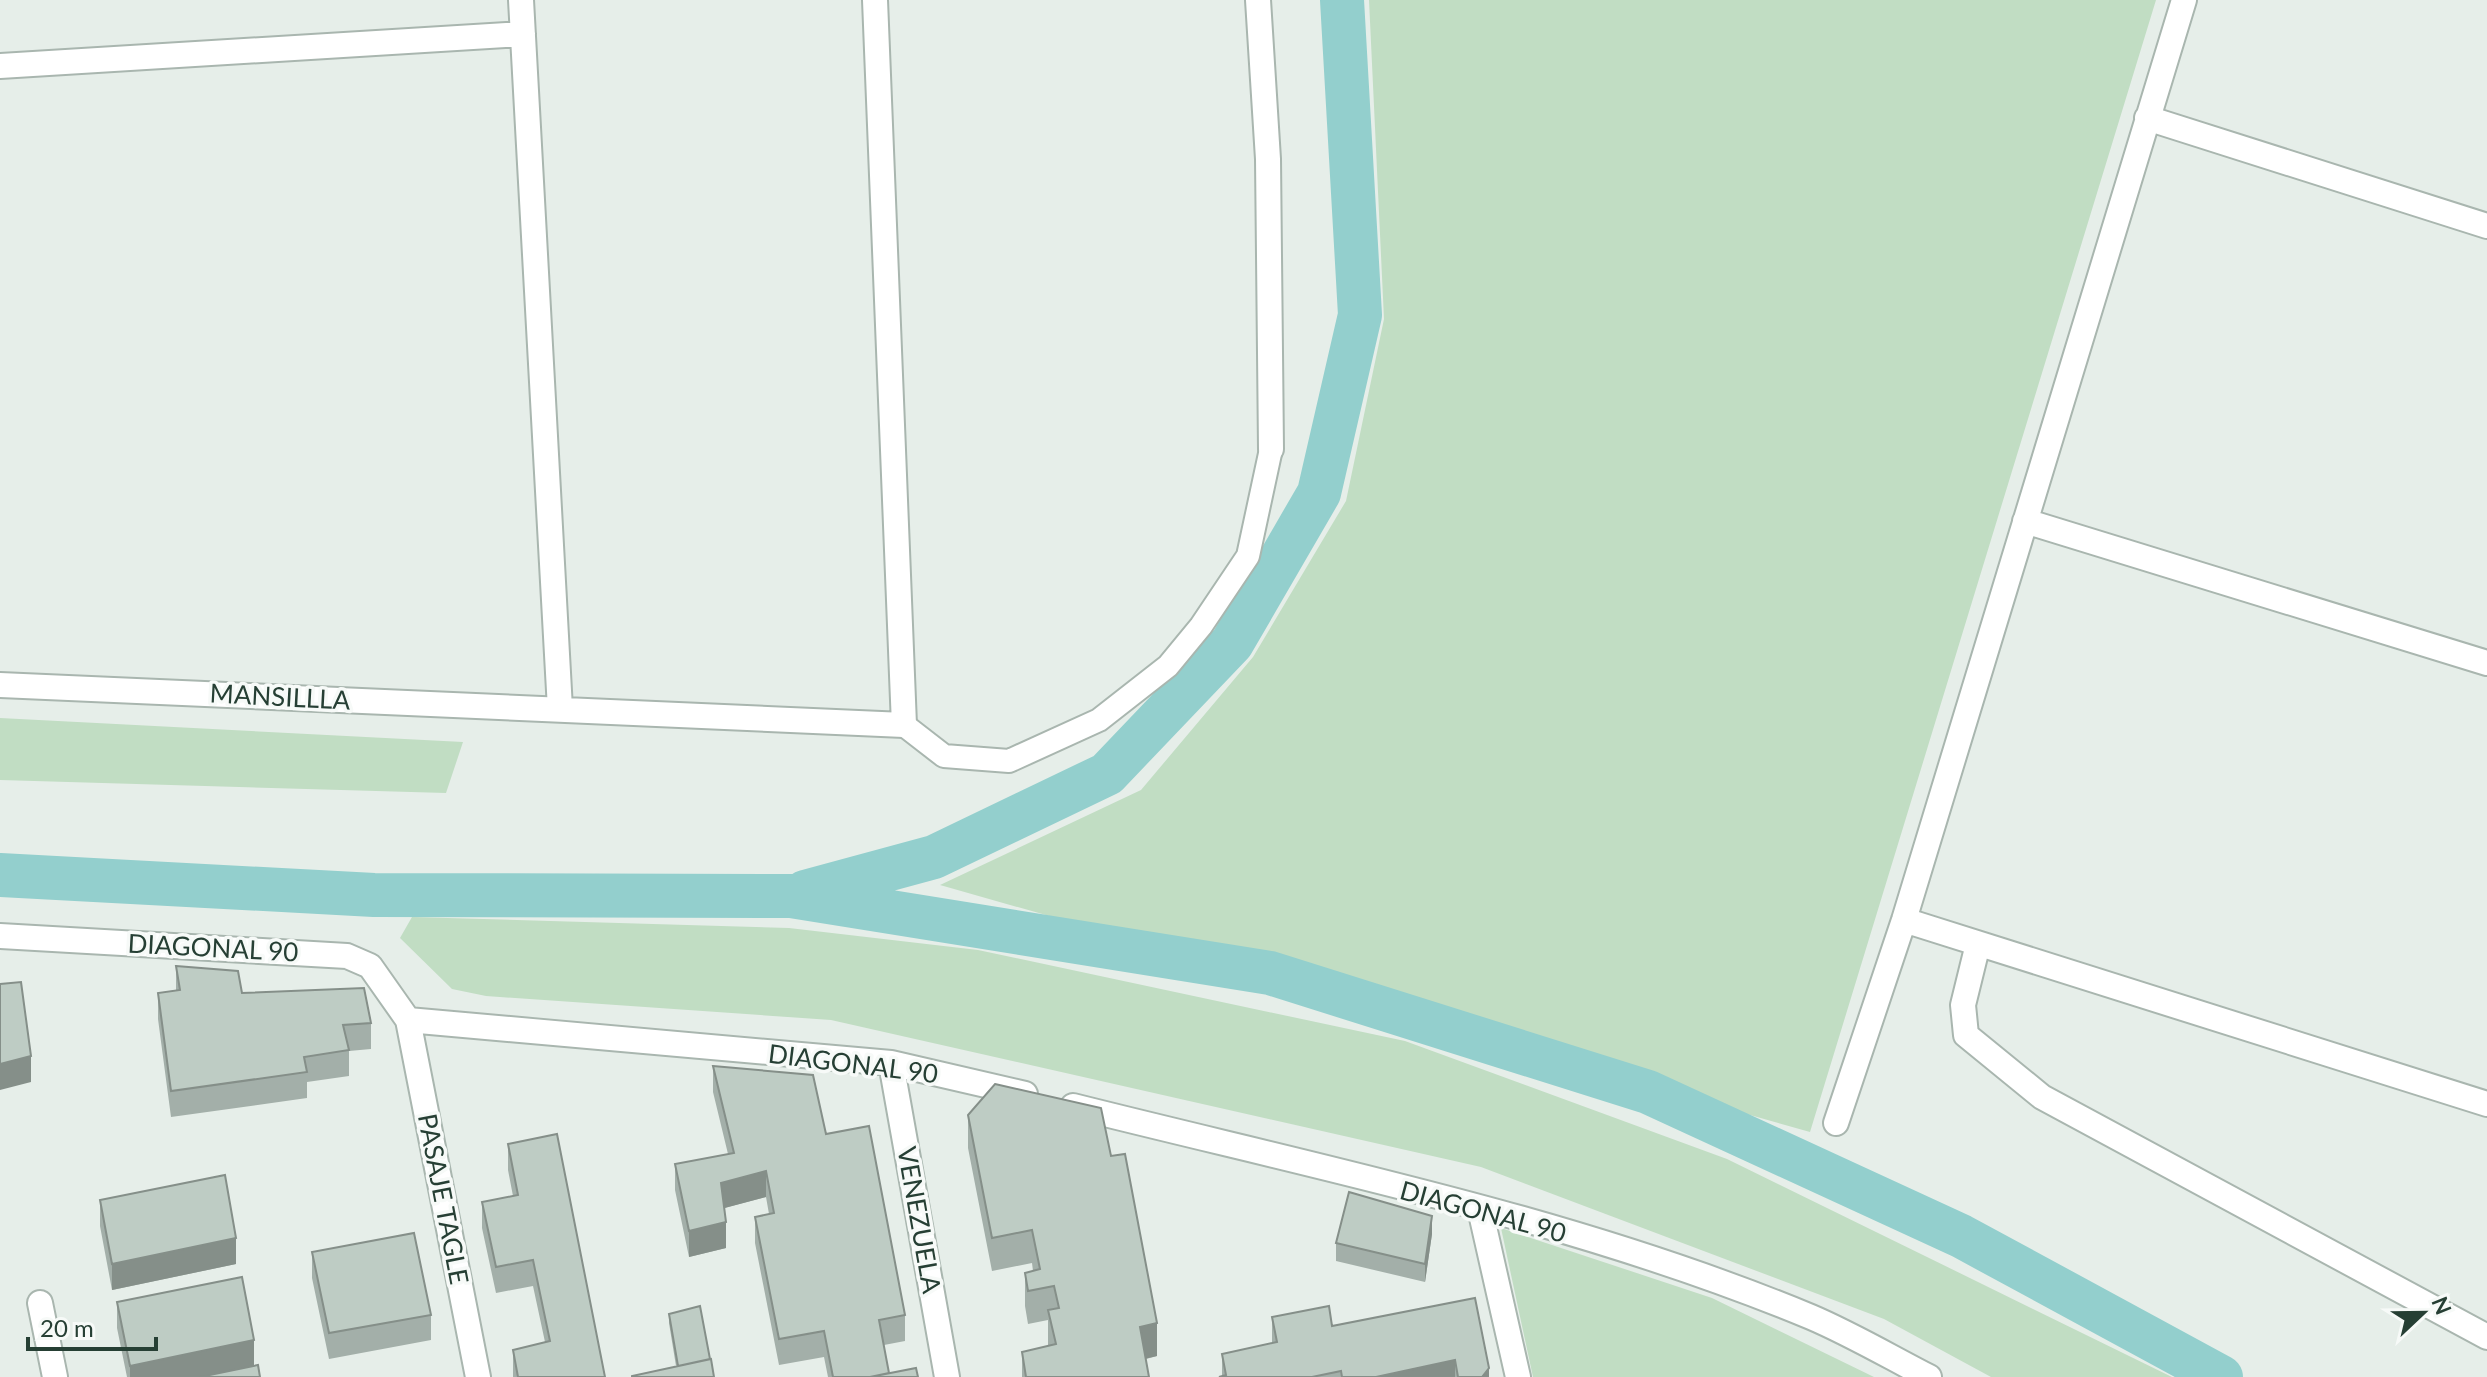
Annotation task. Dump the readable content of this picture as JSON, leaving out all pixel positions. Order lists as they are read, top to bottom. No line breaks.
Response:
{"streets":{"street":["MANSILLLA","DIAGONAL 90","PASAJE TAGLE","VENEZUELA"]},"crossings":[["DIAGONAL 90","PASAJE TAGLE"],["DIAGONAL 90","VENEZUELA"]],"scale_bar":"20 m","north":"right"}
